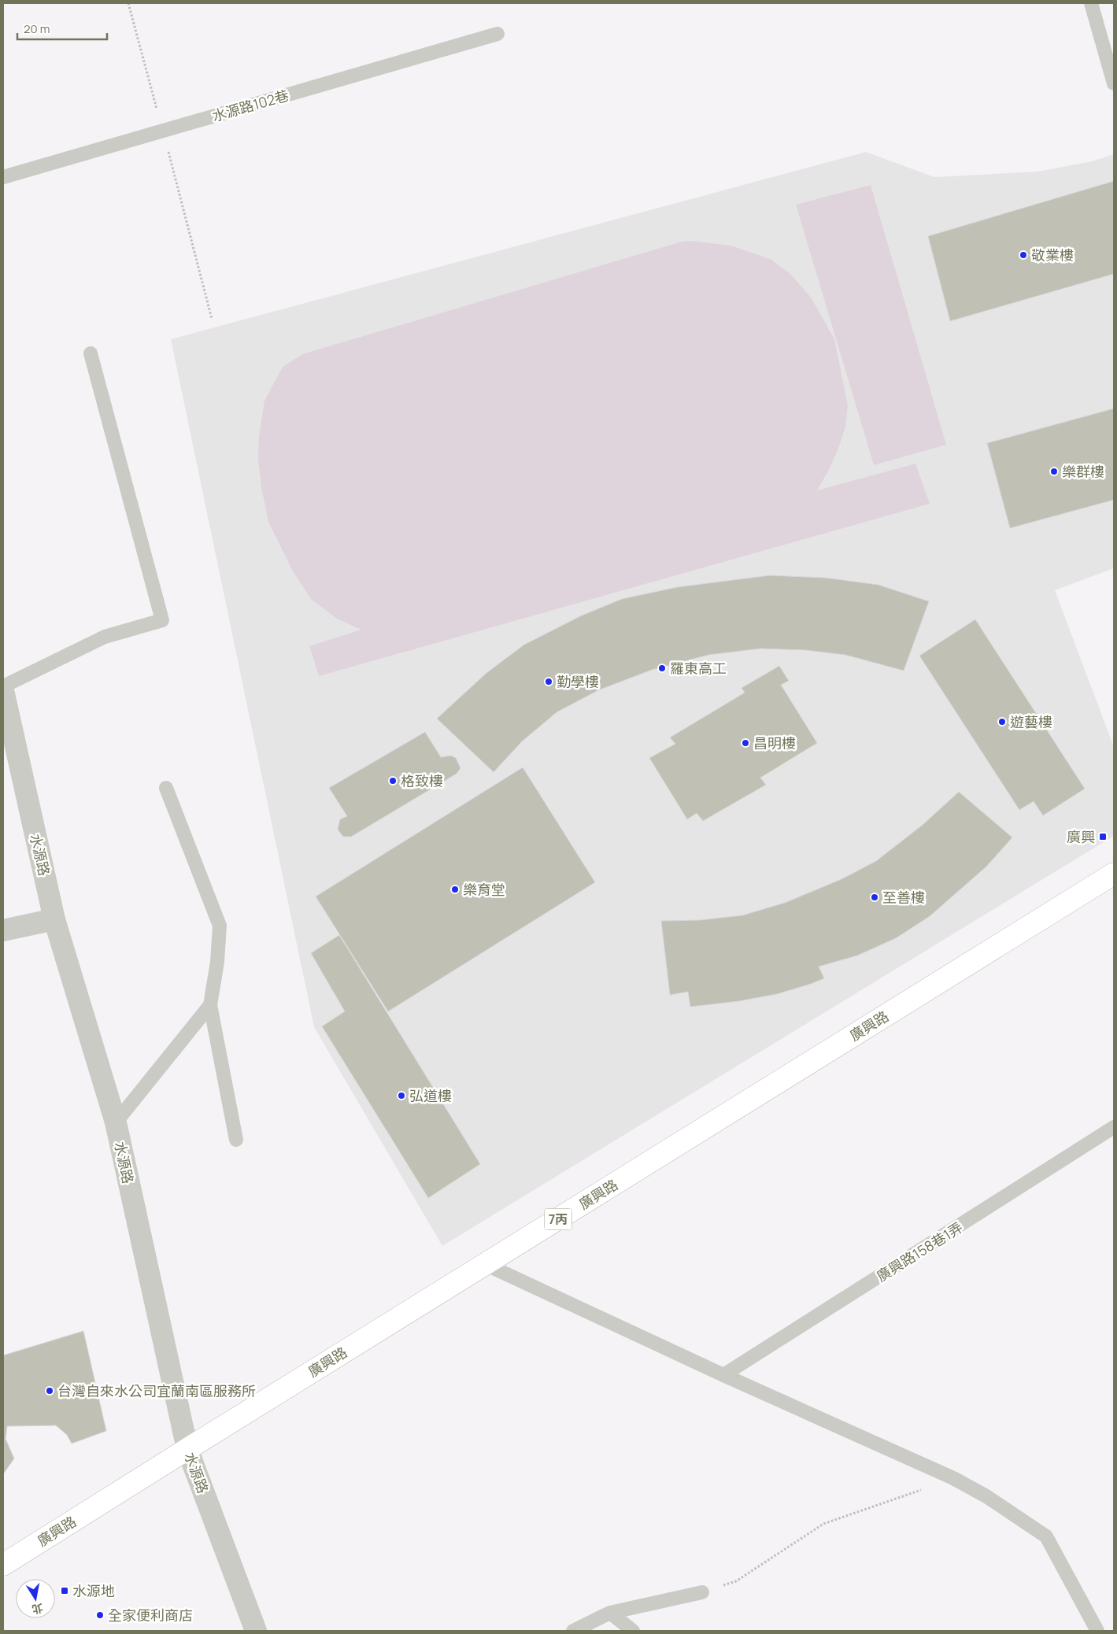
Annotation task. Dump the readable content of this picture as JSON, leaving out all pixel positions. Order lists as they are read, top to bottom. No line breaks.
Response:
{"streets":{"main road":["廣興路","7丙"],"street":["水源路"],"lane":["水源路102巷","廣興路158巷1弄"]},"crossings":[["水源路","廣興路"]],"places":{"other":["敬業樓","樂群樓","羅東高工","勤學樓","遊藝樓","昌明樓","格致樓","樂育堂","至善樓","弘道樓","台灣自來水公司宜蘭南區服務所","全家便利商店"],"transit":["廣興","水源地"]},"scale_bar":"20 m","north":"bottom"}
